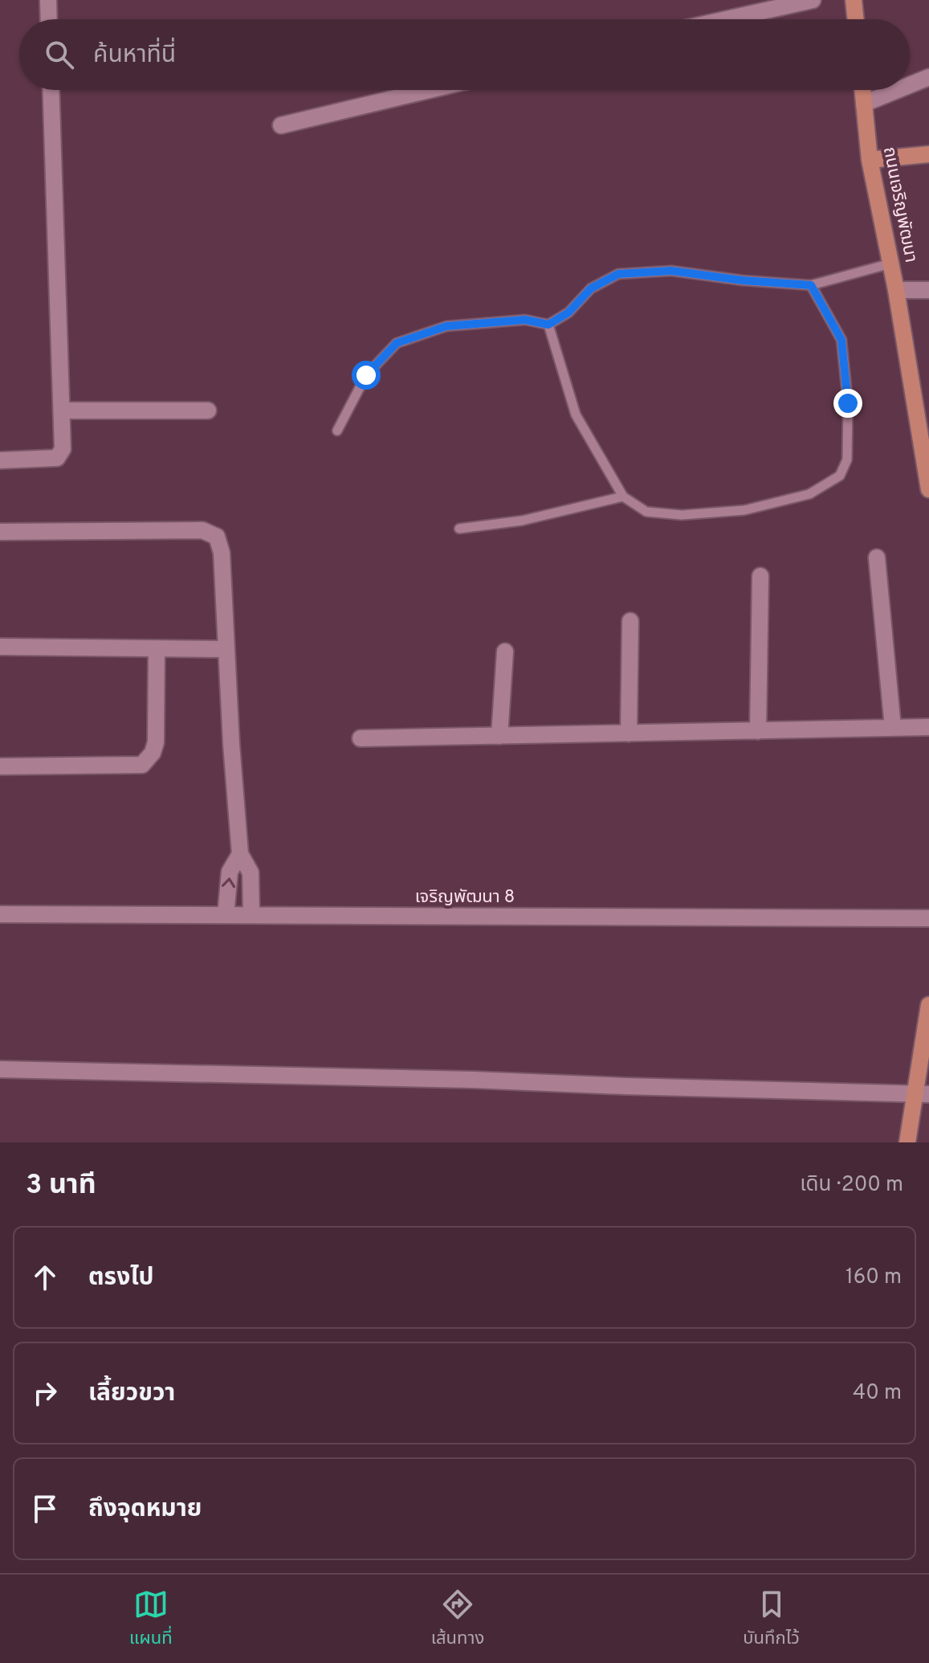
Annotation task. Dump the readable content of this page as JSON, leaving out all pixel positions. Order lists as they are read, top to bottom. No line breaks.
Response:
{"streets":{"street":["ถนนเจริญพัฒนา","เจริญพัฒนา 8"]},"page":{"search":"ค้นหาที่นี่","heading":["3 นาที","เดิน · 200 m"],"list":[["ตรงไป","160 m"],["เลี้ยวขวา","40 m"],"ถึงจุดหมาย"],"nav":["แผนที่","เส้นทาง","บันทึกไว้"]}}
